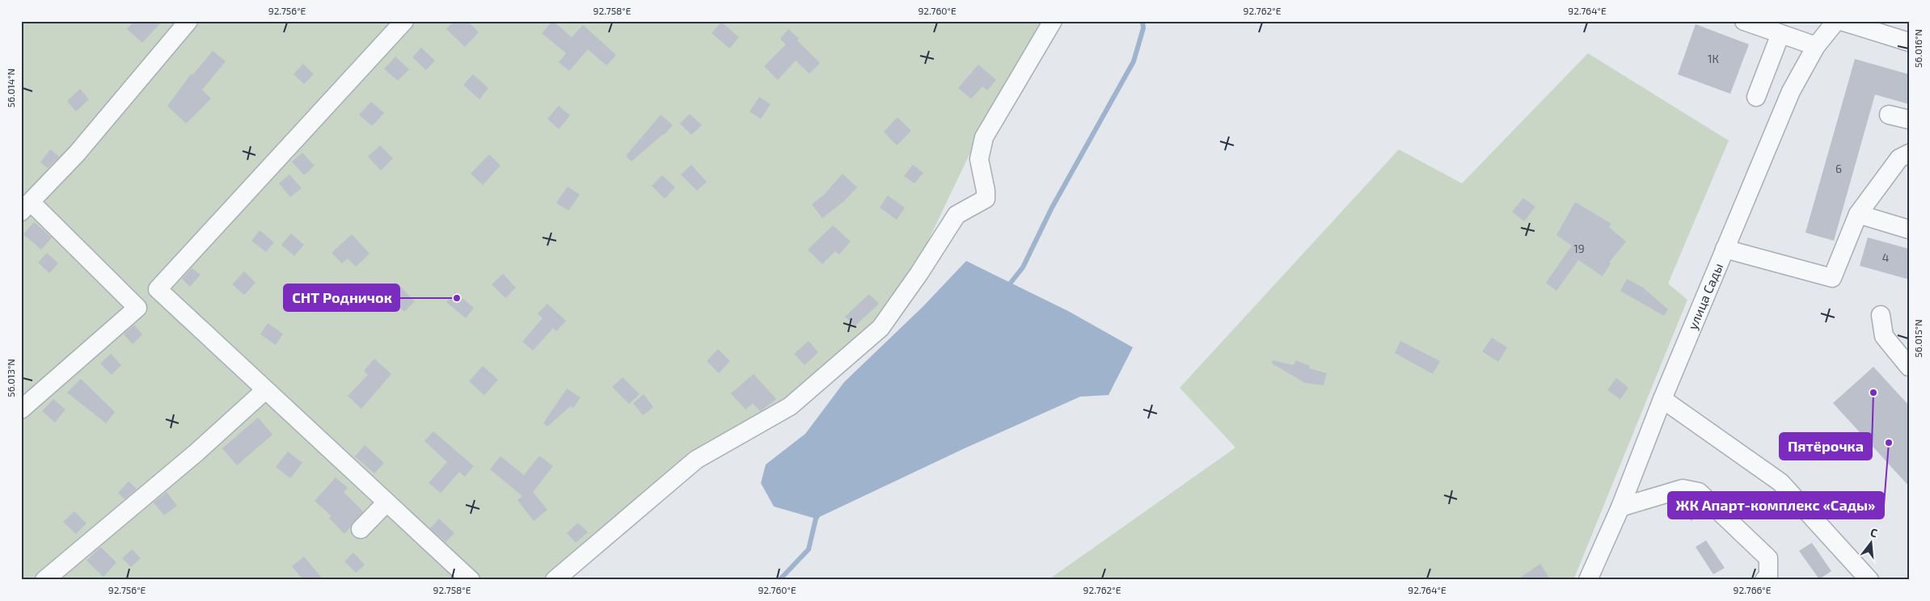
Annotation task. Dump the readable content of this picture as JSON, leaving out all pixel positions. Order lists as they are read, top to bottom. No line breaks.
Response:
{"streets":{"street":["улица Сады"]},"places":["СНТ Родничок","Пятёрочка","ЖК Апарт-комплекс «Сады»"],"house_numbers":["1К","6","19","4"],"north":"top","coordinates":["92.756°E","92.758°E","92.760°E","92.762°E","92.764°E","56.016°N","56.014°N","56.015°N","56.013°N","92.766°E"]}
